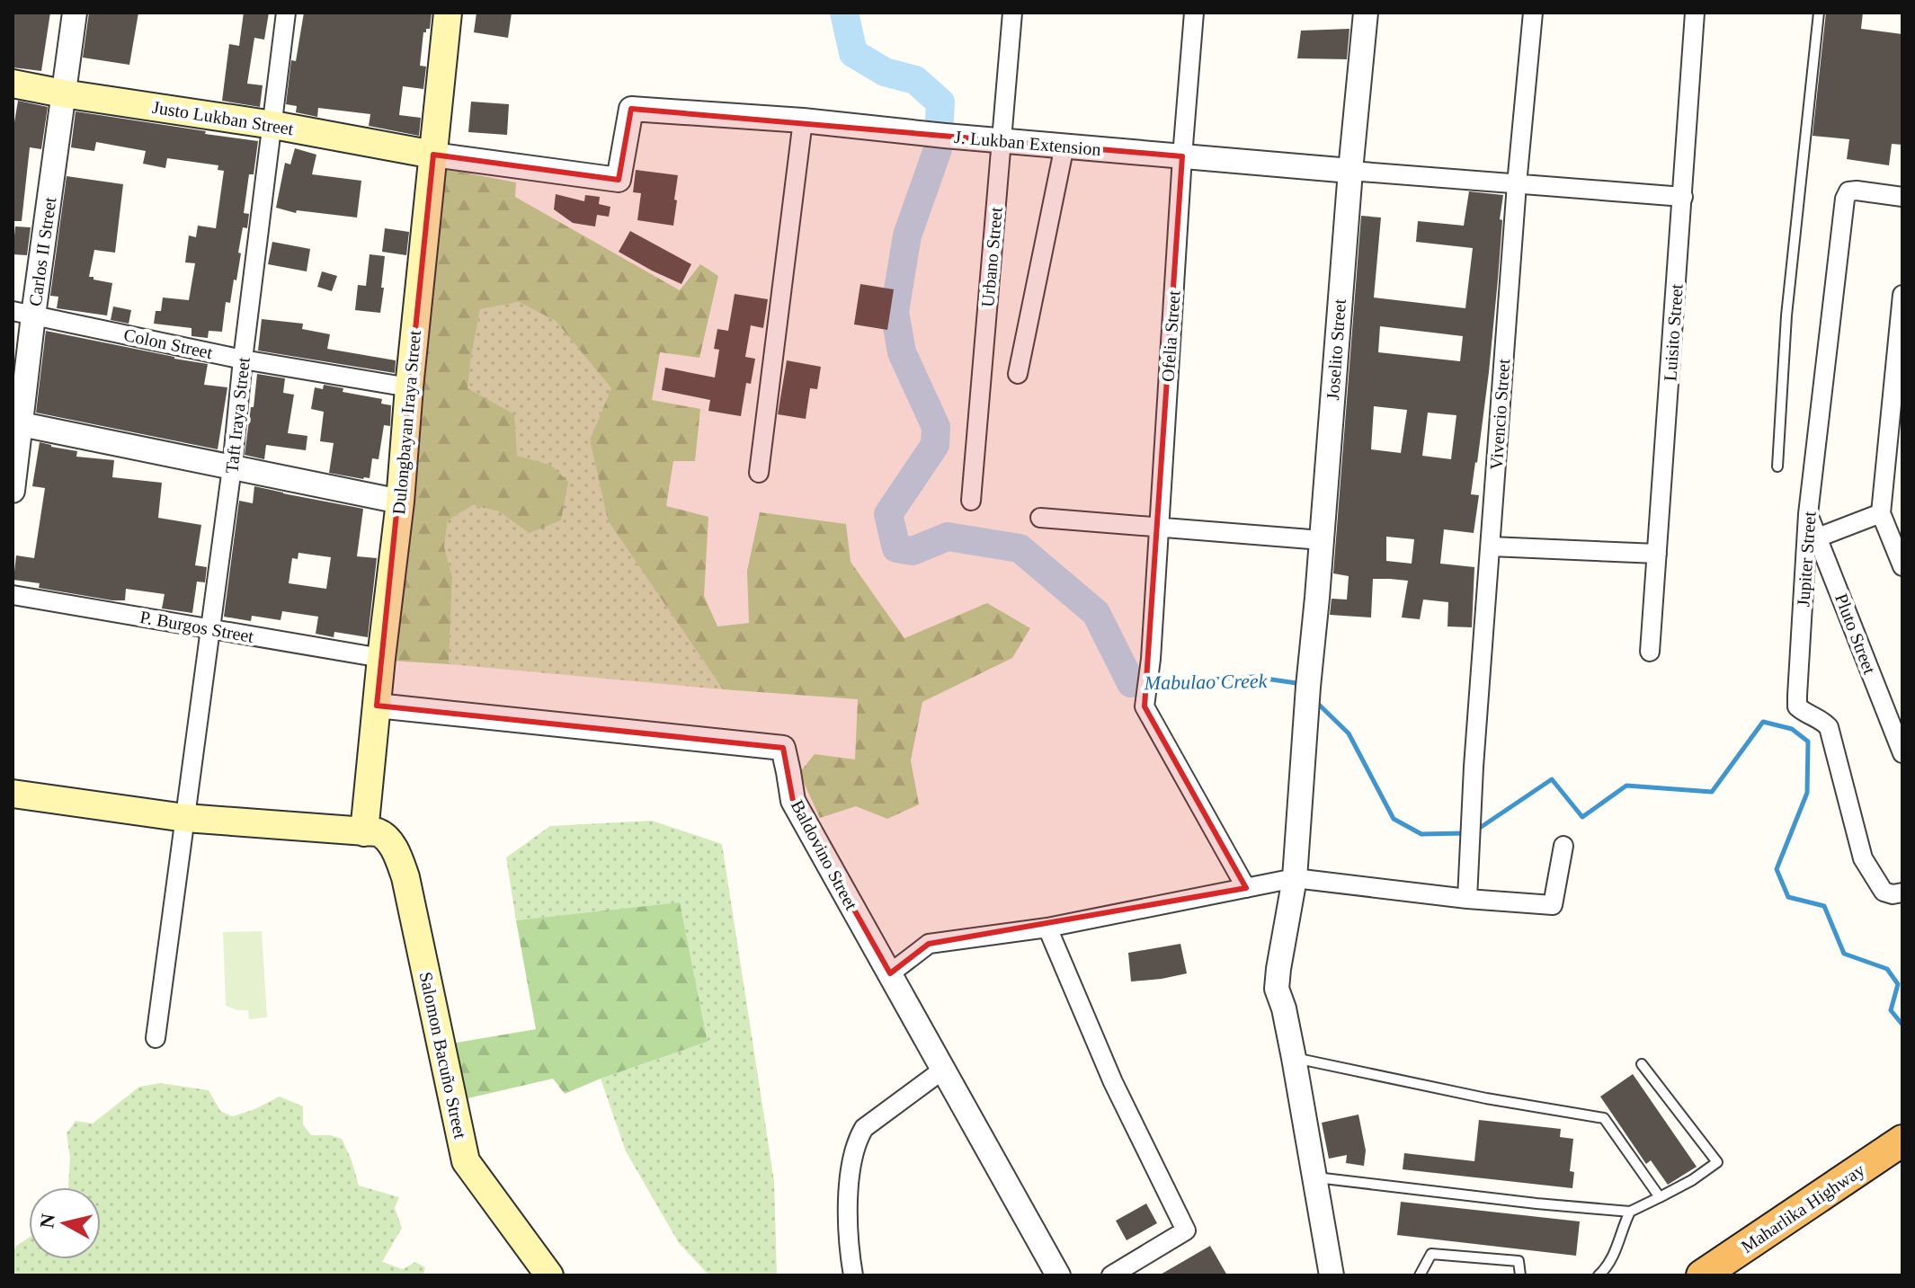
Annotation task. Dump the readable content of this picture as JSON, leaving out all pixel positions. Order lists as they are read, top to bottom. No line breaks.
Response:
{"streets":{"highway":["Maharlika Highway"],"main road":["Justo Lukban Street","Dulongbayan Iraya Street","Salomon Bacuño Street"],"street":["J. Lukban Extension","Carlos II Street","Urbano Street","Luisito Street","Ofelia Street","Colon Street","Joselito Street","Vivencio Street","Taft Iraya Street","Jupiter Street","P. Burgos Street","Pluto Street","Baldovino Street"]},"crossings":[["Justo Lukban Street","J. Lukban Extension"],["Justo Lukban Street","Carlos II Street"],["Justo Lukban Street","Taft Iraya Street"],["Justo Lukban Street","Dulongbayan Iraya Street"],["J. Lukban Extension","Urbano Street"],["J. Lukban Extension","Luisito Street"],["J. Lukban Extension","Ofelia Street"],["J. Lukban Extension","Joselito Street"],["J. Lukban Extension","Vivencio Street"],["J. Lukban Extension","Dulongbayan Iraya Street"],["Carlos II Street","Colon Street"],["Colon Street","Taft Iraya Street"],["Colon Street","Dulongbayan Iraya Street"],["Taft Iraya Street","P. Burgos Street"],["Dulongbayan Iraya Street","P. Burgos Street"],["Dulongbayan Iraya Street","Baldovino Street"],["Dulongbayan Iraya Street","Salomon Bacuño Street"],["Jupiter Street","Pluto Street"]],"water":["Mabulao Creek"],"north":"left"}
